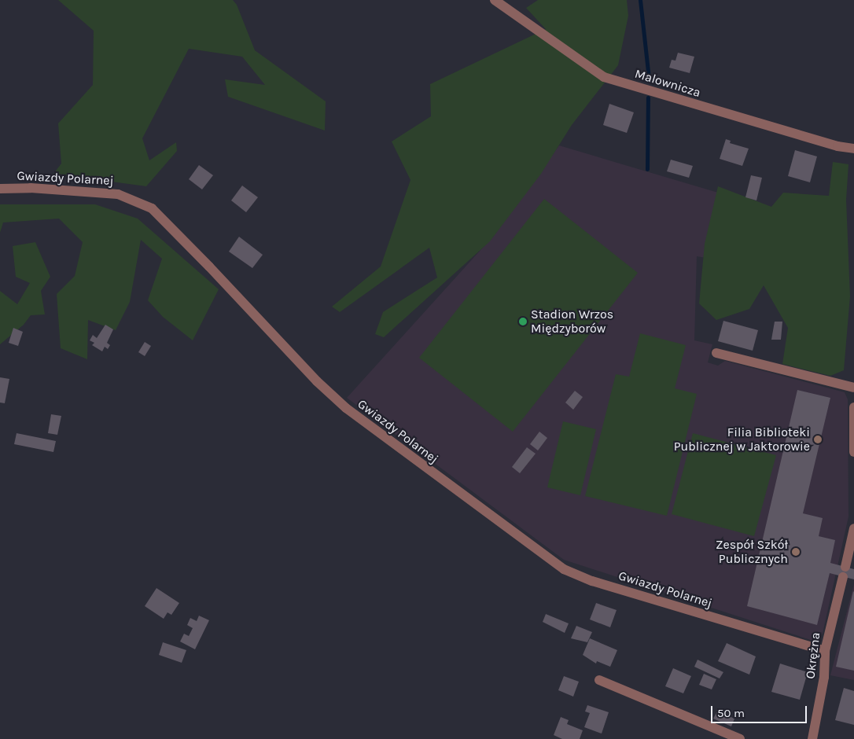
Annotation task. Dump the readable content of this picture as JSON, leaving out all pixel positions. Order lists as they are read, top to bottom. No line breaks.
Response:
{"streets":{"street":["Malownicza","Gwiazdy Polarnej","Okrężna"]},"crossings":[["Gwiazdy Polarnej","Okrężna"]],"places":["Stadion Wrzos Międzyborów","Filia Biblioteki Publicznej w Jaktorowie","Zespół Szkół Publicznych"],"scale_bar":"50 m"}
